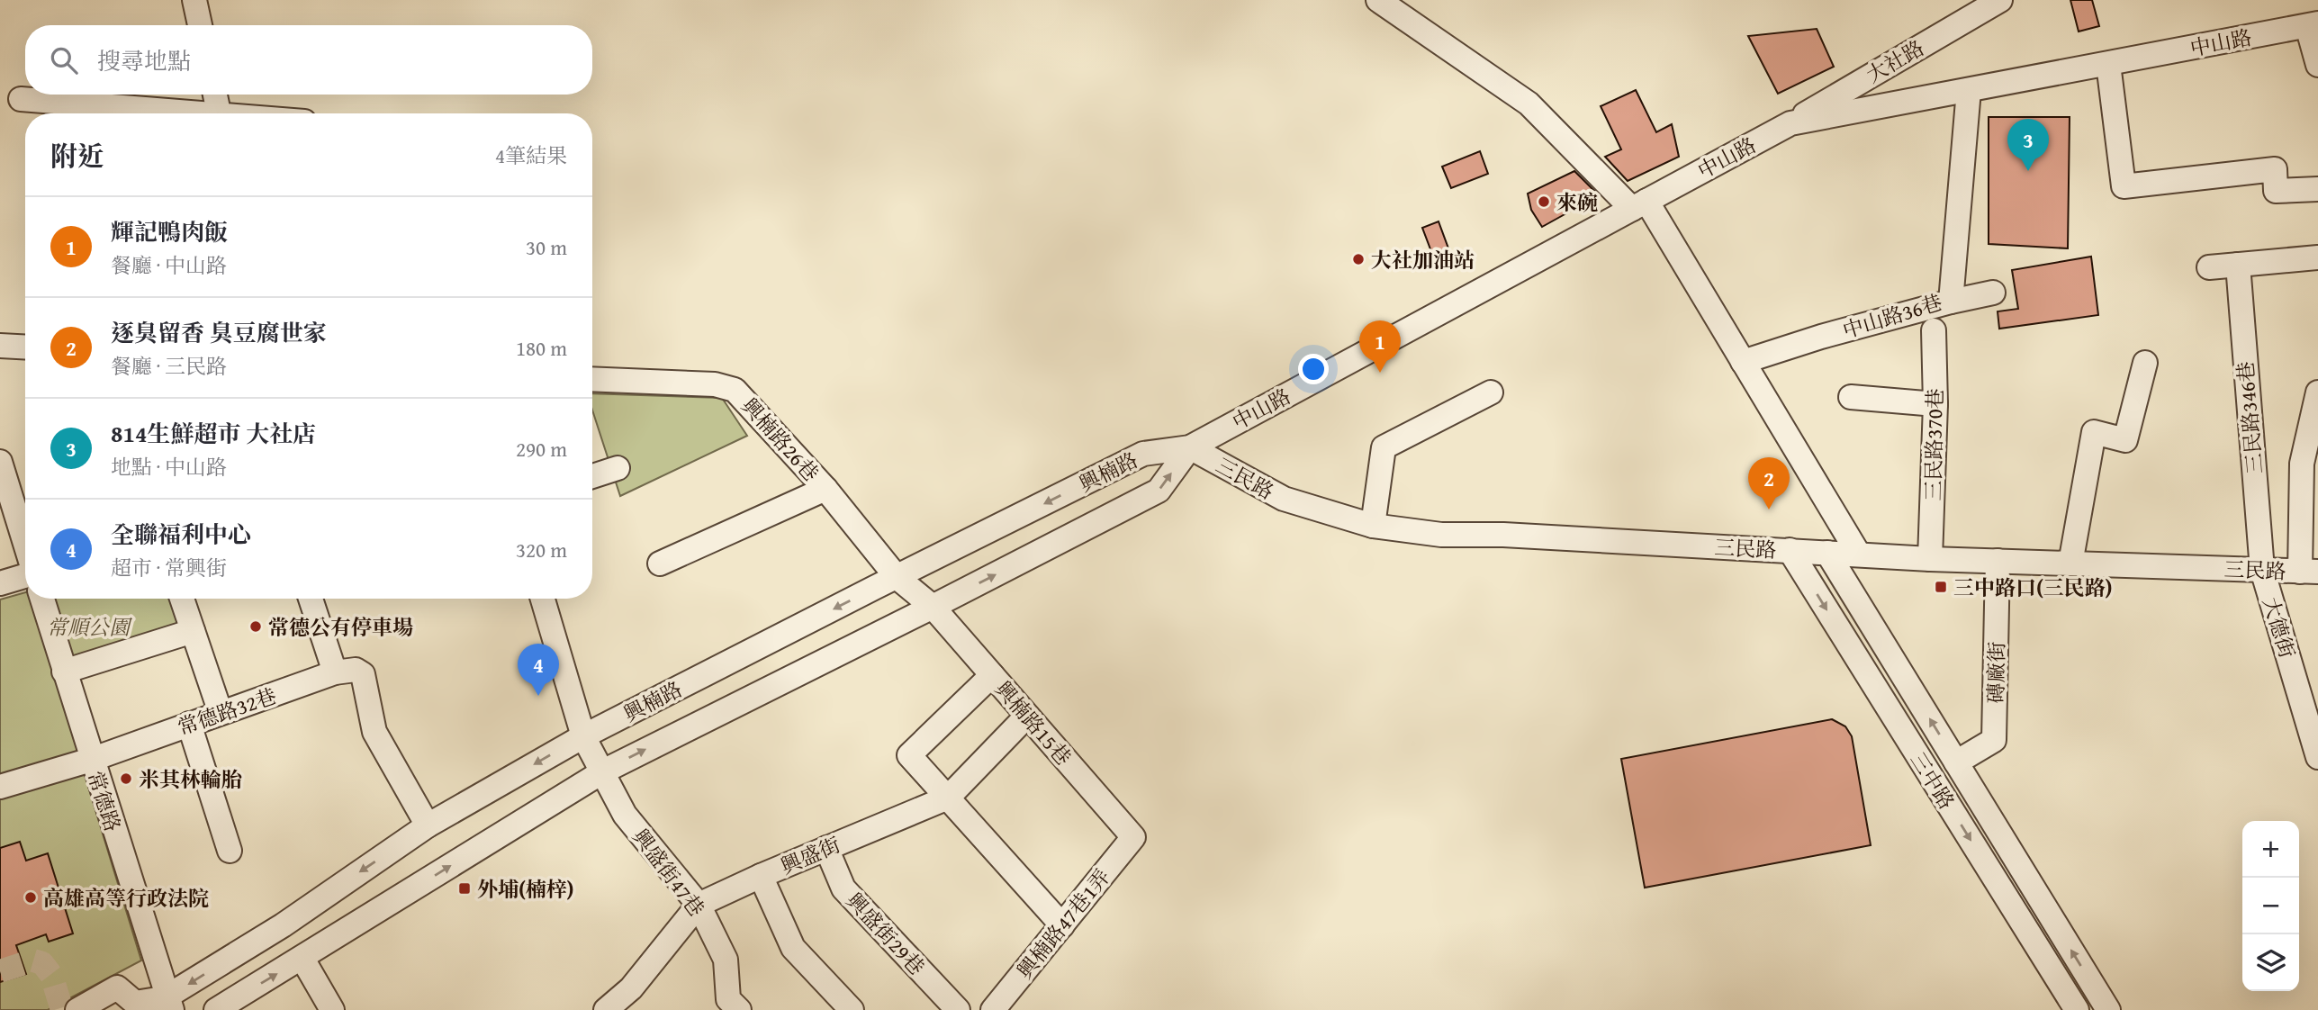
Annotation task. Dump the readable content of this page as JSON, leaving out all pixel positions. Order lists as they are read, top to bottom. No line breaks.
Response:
{"streets":{"street":["中山路","大社路","中山路36巷","三民路346巷","興楠路26巷","三民路370巷","興楠路","三民路","大德街","磚廠街","常德路32巷","興楠路15巷","三中路","常德路","興盛街","興盛街47巷","興楠路47巷1弄","興盛街29巷"]},"crossings":[["中山路","大社路"],["中山路","中山路36巷"],["中山路","興楠路"],["中山路","三民路"],["三民路346巷","三民路"],["三民路346巷","大德街"],["興楠路26巷","興楠路"],["興楠路26巷","興楠路15巷"],["三民路370巷","三民路"],["興楠路","三民路"],["興楠路","常德路32巷"],["興楠路","興楠路15巷"],["興楠路","常德路"],["興楠路","興盛街47巷"],["三民路","大德街"],["三民路","磚廠街"],["三民路","三中路"],["常德路32巷","常德路"],["興楠路15巷","興盛街"],["興楠路15巷","興楠路47巷1弄"],["興盛街","興盛街47巷"],["興盛街","興盛街29巷"]],"parks":["常順公園"],"places":{"other":["來碗","大社加油站","常德公有停車場","米其林輪胎","高雄高等行政法院"],"transit":["三中路口(三民路)","外埔(楠梓)"]},"page":{"search":"搜尋地點","heading":["附近","4筆結果"],"pins":["3","1","2","4"],"list":[{"mark":"1","name":"輝記鴨肉飯","note":"餐廳 · 中山路","value":"30 m"},{"mark":"2","name":"逐臭留香 臭豆腐世家","note":"餐廳 · 三民路","value":"180 m"},{"mark":"3","name":"814生鮮超市 大社店","note":"地點 · 中山路","value":"290 m"},{"mark":"4","name":"全聯福利中心","note":"超市 · 常興街","value":"320 m"}],"map_buttons":["+","−"]}}
